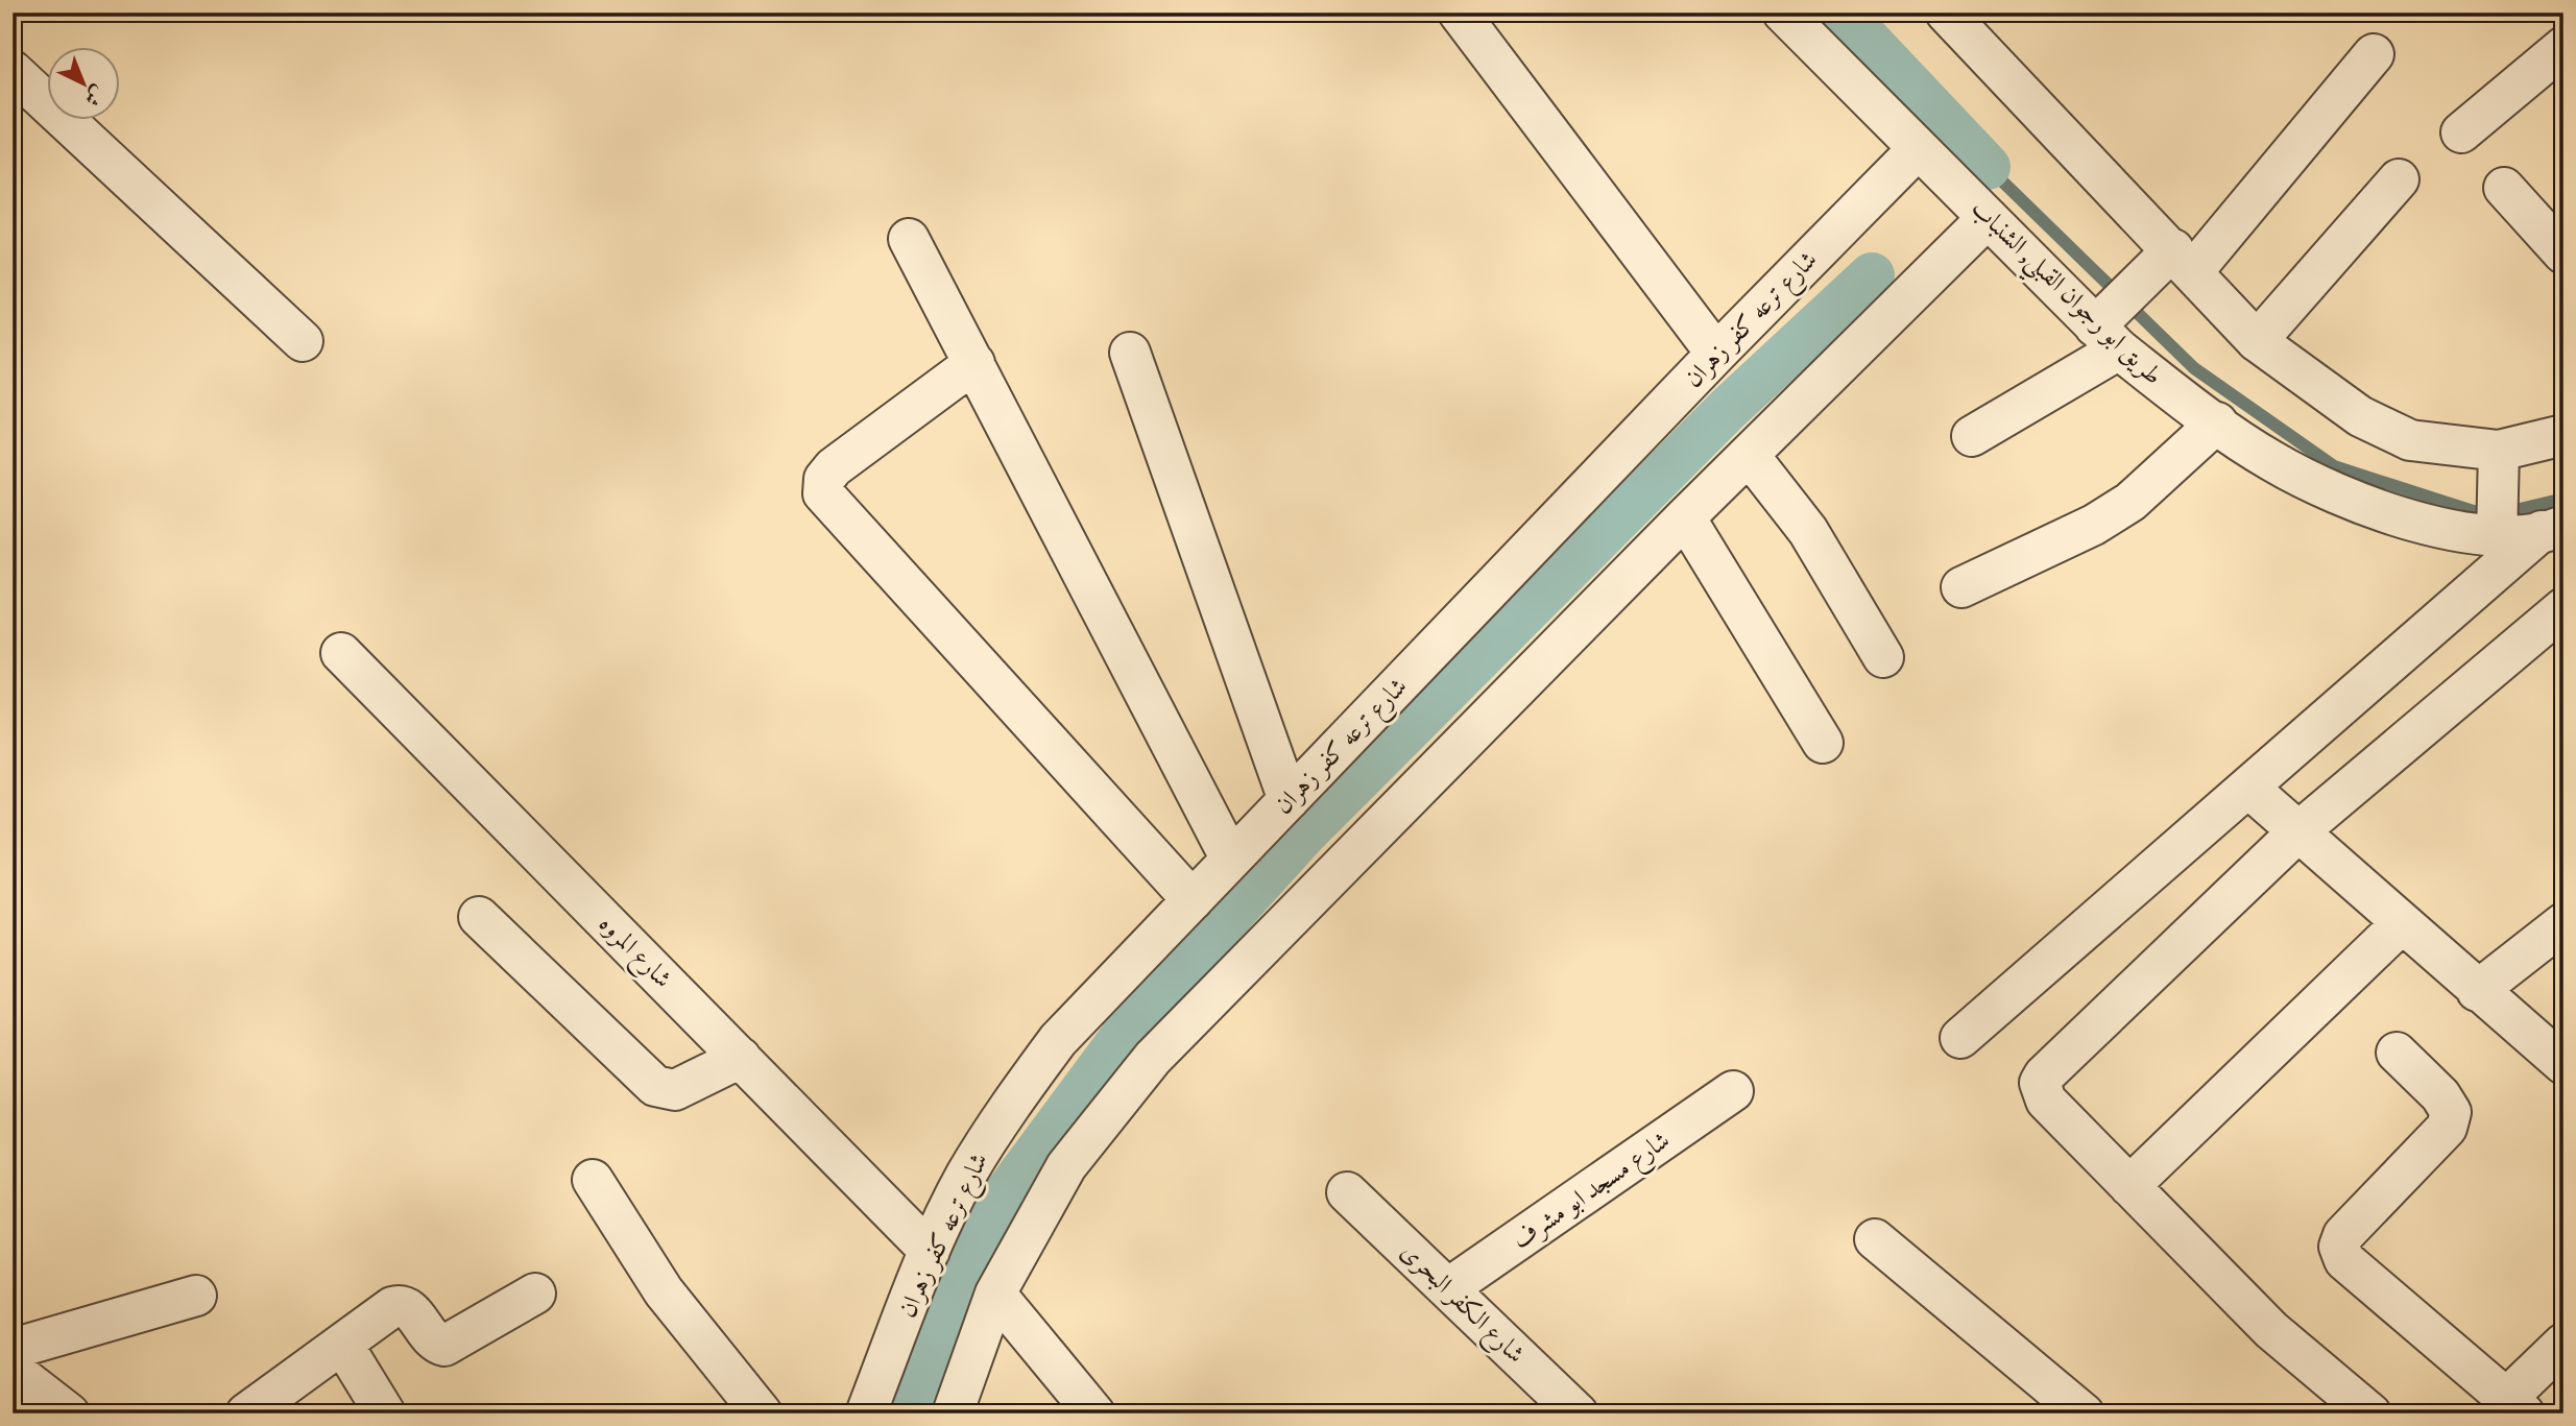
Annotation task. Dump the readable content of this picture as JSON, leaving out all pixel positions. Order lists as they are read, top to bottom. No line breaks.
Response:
{"streets":{"street":["طريق ابو رجوان القبلي, الشنباب","شارع ترعه كفر زهران","شارع المروه","شارع مسجد ابو مشرف","شارع الكفر البحرى"]},"crossings":[["طريق ابو رجوان القبلي, الشنباب","شارع ترعه كفر زهران"],["شارع ترعه كفر زهران","شارع المروه"],["شارع مسجد ابو مشرف","شارع الكفر البحرى"]],"north":"bottom right"}
